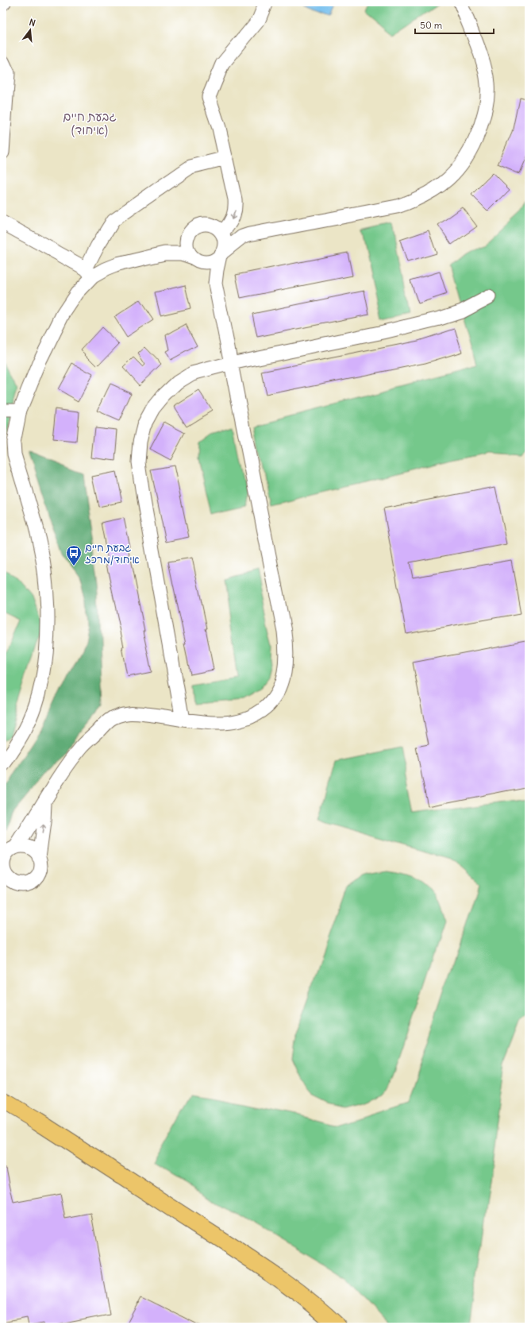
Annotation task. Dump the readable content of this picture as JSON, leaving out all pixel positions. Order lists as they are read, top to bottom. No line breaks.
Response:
{"districts":["גבעת חיים (איחוד)"],"places":{"bus stop":["גבעת חיים איחוד/מרכז"]},"scale_bar":"50 m","north":"top"}
